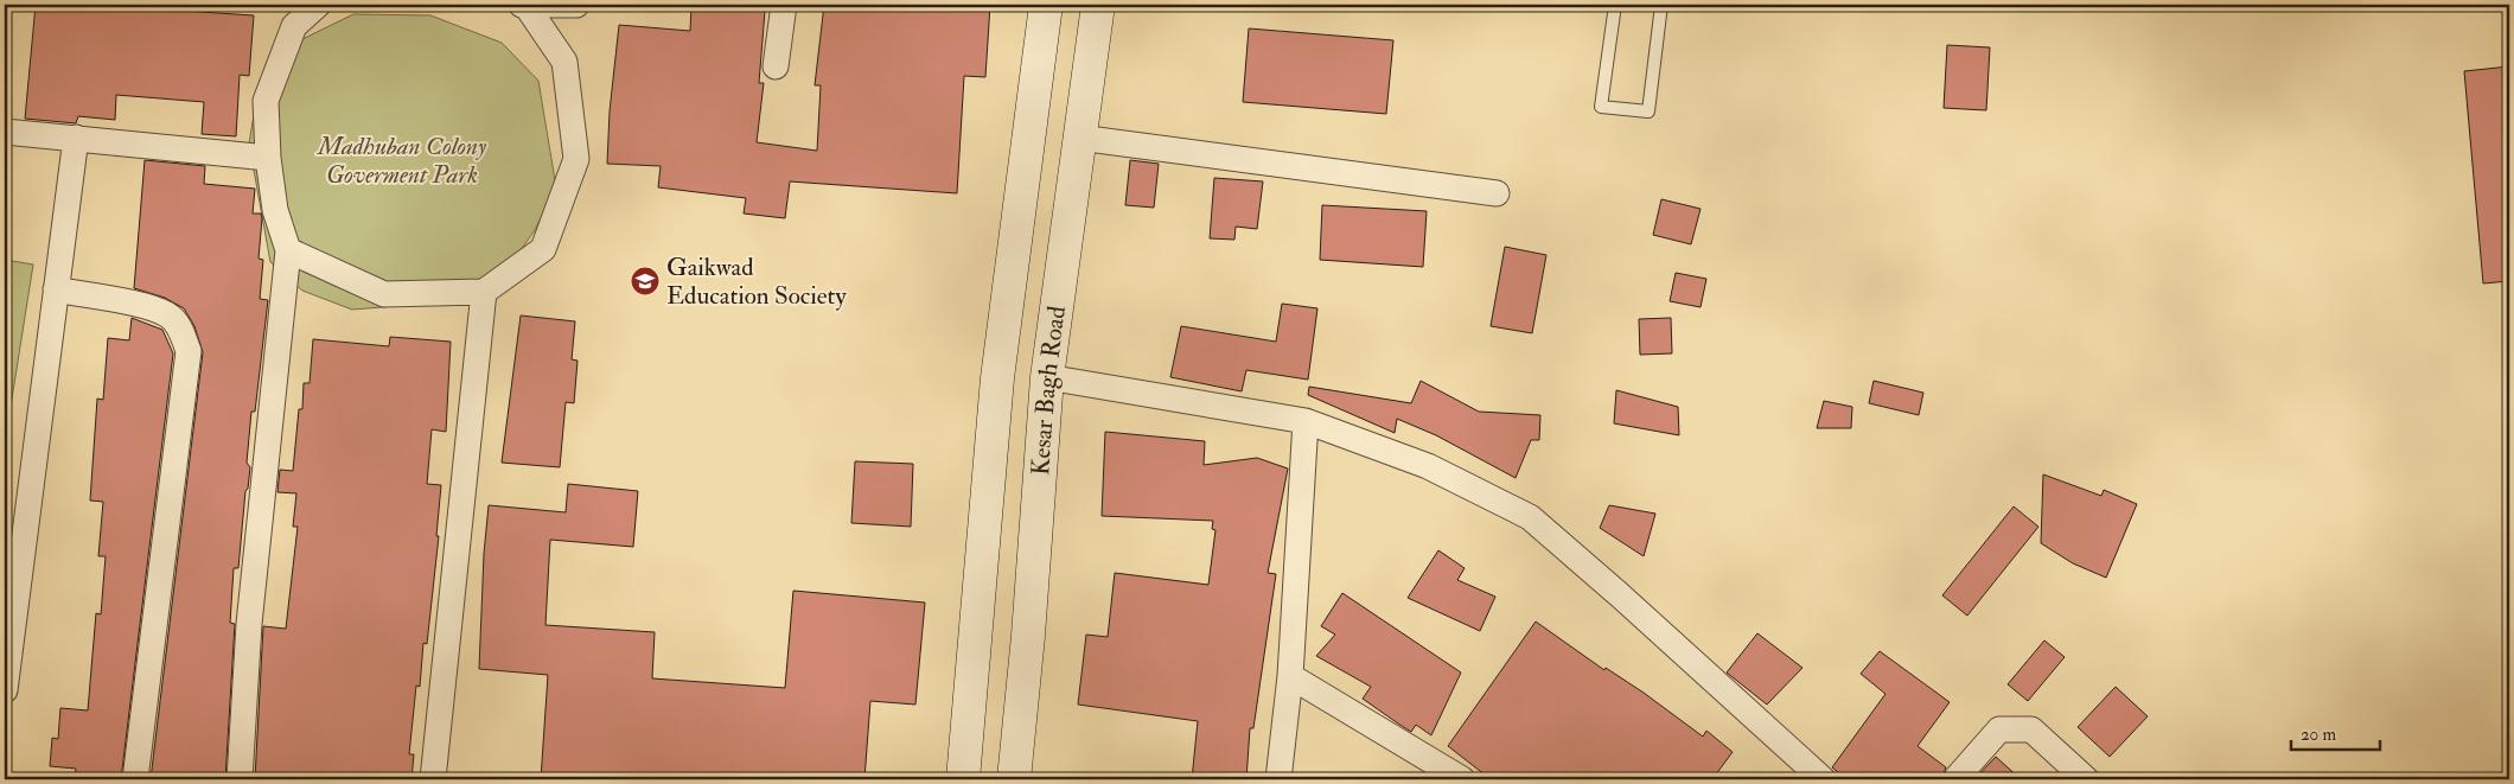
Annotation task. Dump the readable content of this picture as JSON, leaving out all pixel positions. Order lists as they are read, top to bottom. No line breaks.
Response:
{"streets":{"main road":["Kesar Bagh Road"]},"parks":["Madhuban Colony Goverment Park"],"places":{"school or university":["Gaikwad Education Society"]},"scale_bar":"20 m"}
